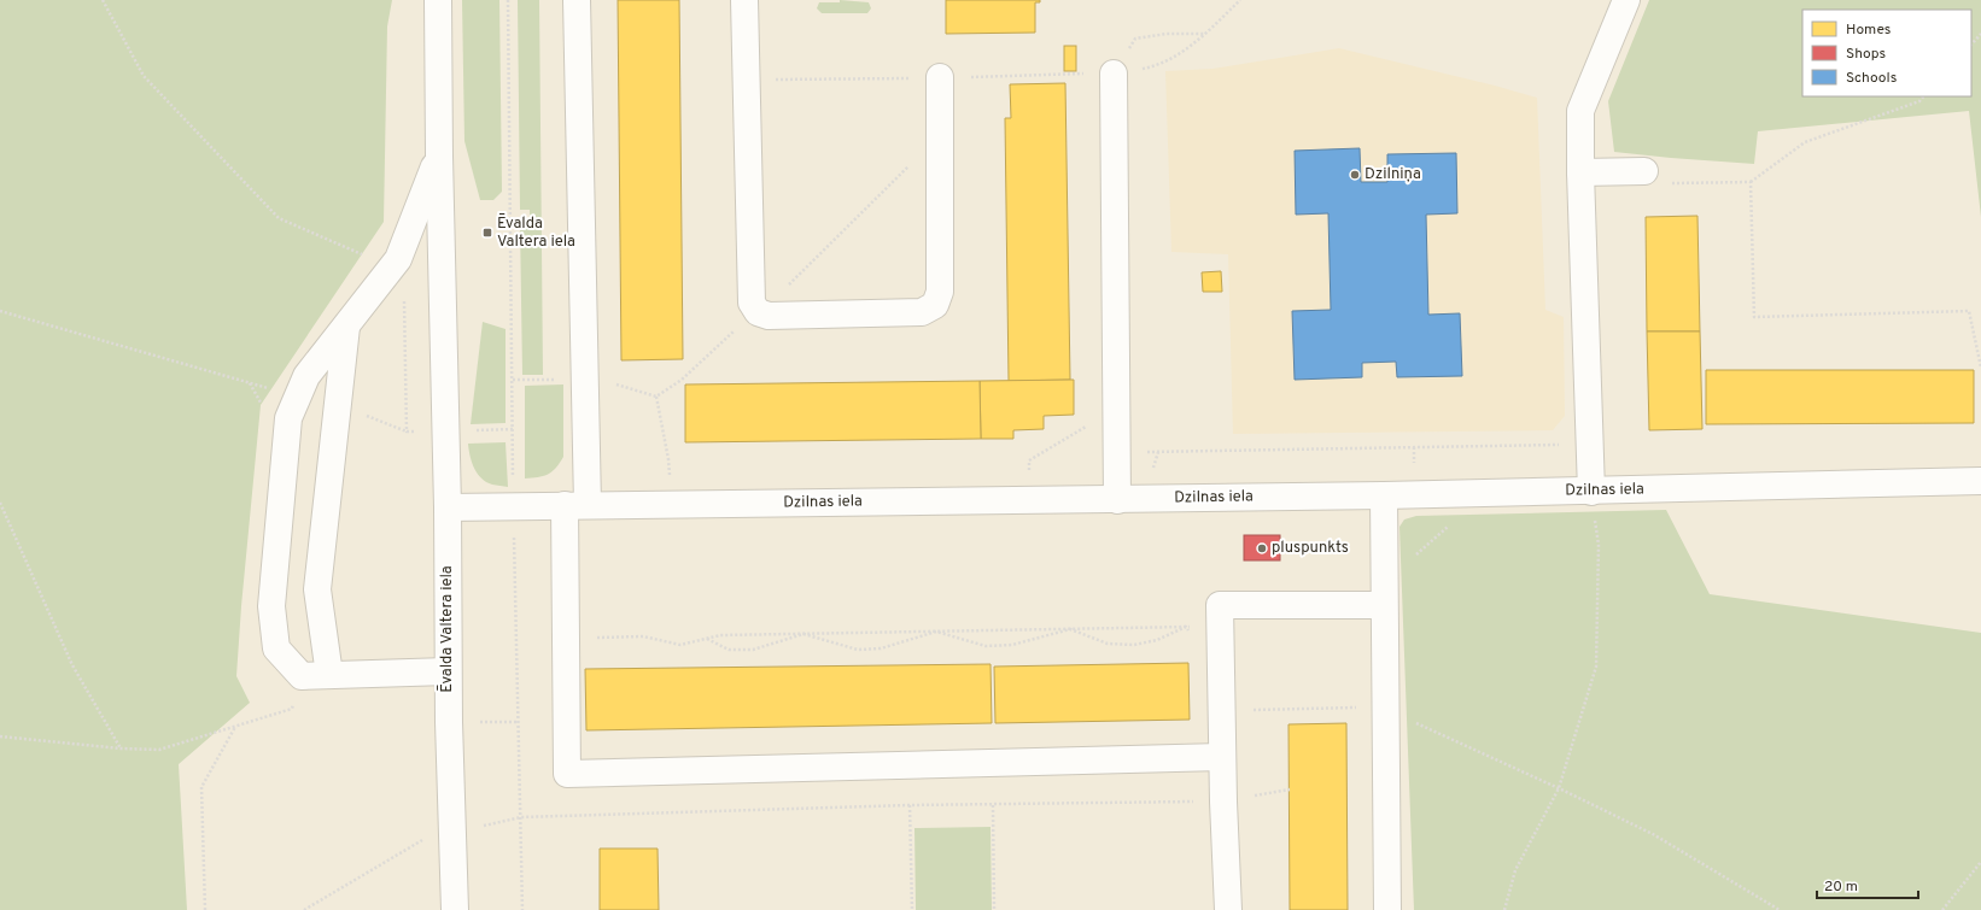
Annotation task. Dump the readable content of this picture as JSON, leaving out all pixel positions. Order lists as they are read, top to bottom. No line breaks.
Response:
{"streets":{"street":["Dzilnas iela","Ēvalda Valtera iela"]},"crossings":[["Dzilnas iela","Ēvalda Valtera iela"]],"places":{"other":["Dzilniņa","pluspunkts"],"transit":["Ēvalda Valtera iela"]},"legend":["Homes","Shops","Schools"],"scale_bar":"20 m"}
